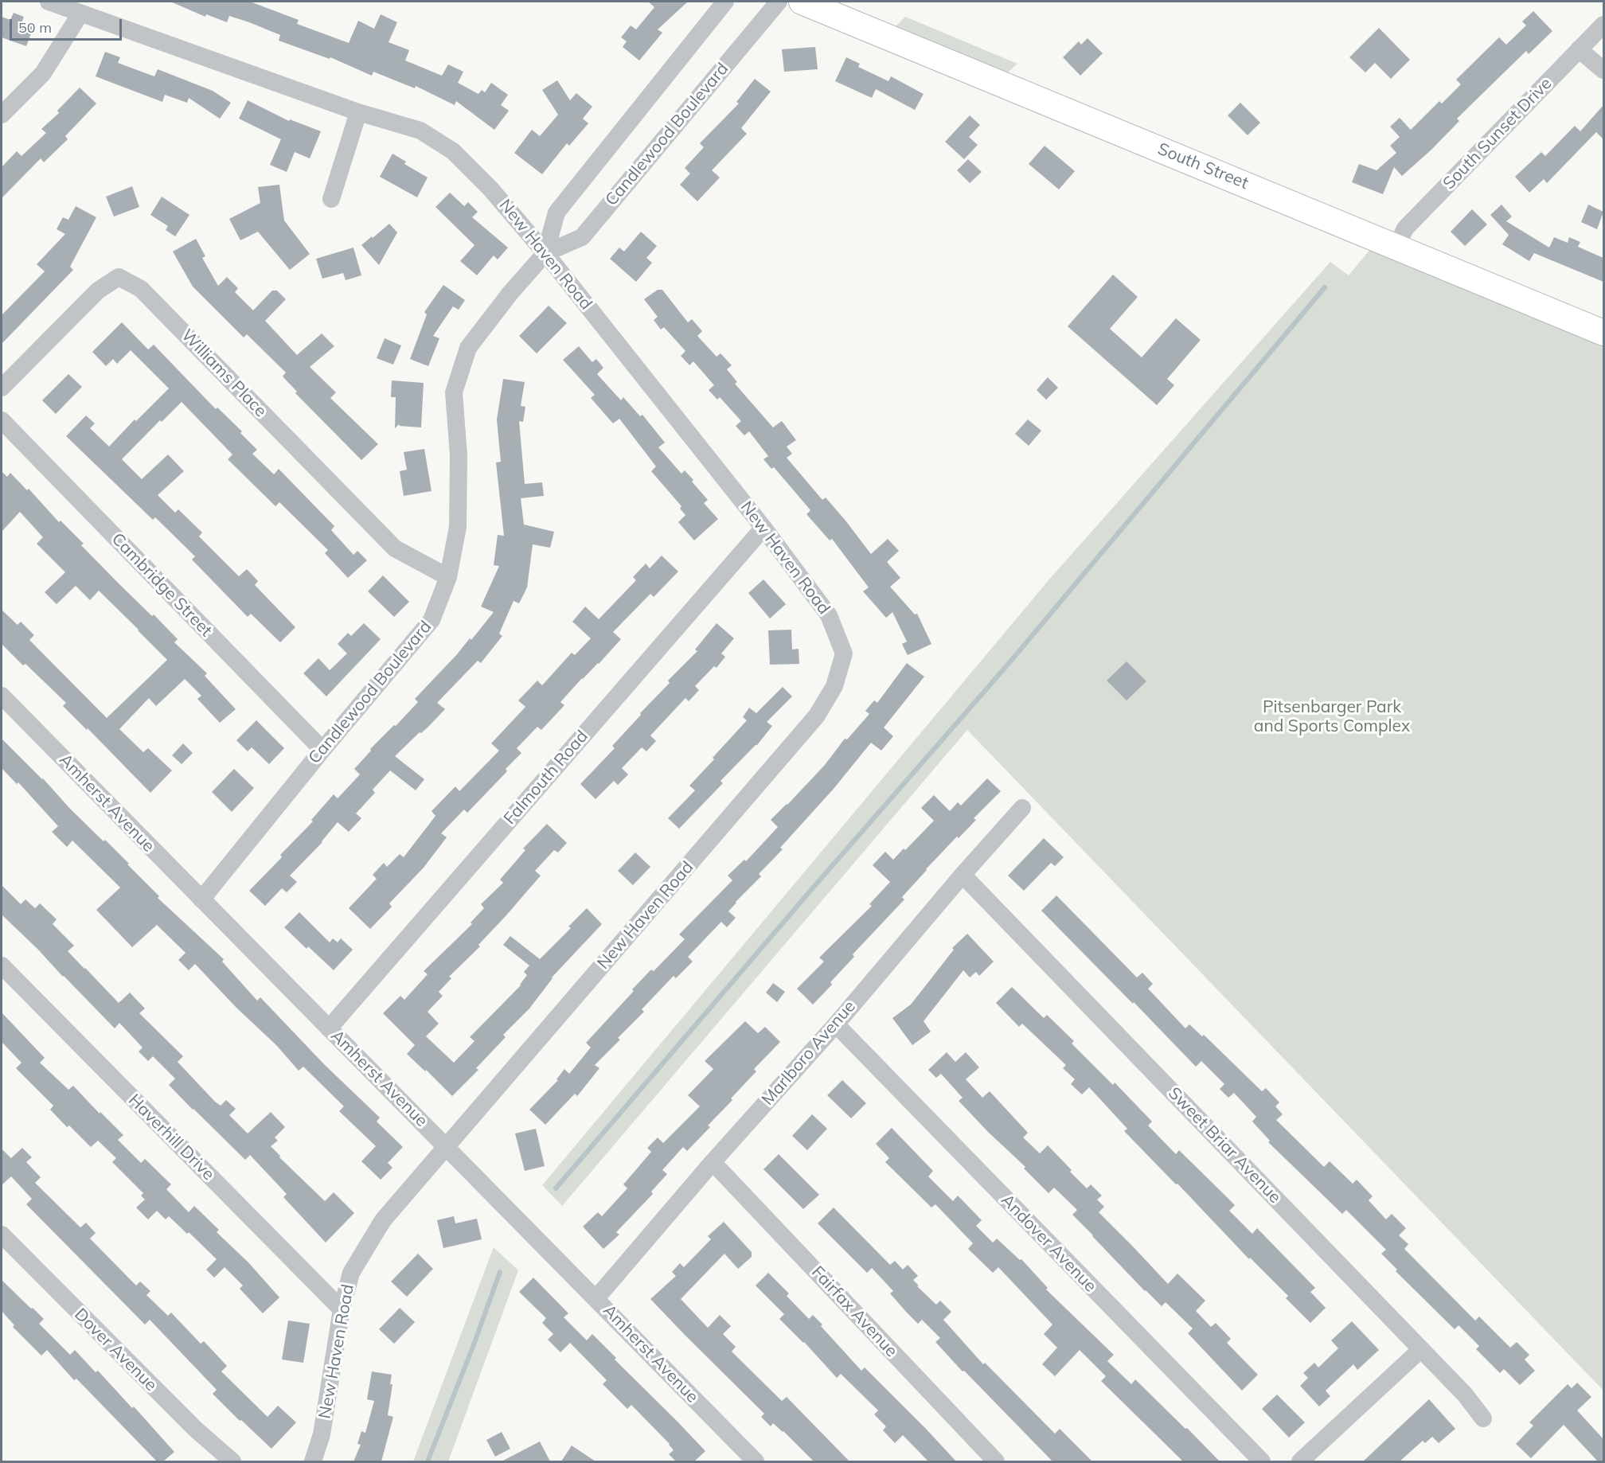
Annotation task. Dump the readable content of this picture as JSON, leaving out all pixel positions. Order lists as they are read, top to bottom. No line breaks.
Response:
{"streets":{"street":["South Sunset Drive","Candlewood Boulevard","South Street","New Haven Road","Williams Place","Cambridge Street","Falmouth Road","Amherst Avenue","Marlboro Avenue","Haverhill Drive","Sweet Briar Avenue","Andover Avenue","Fairfax Avenue","Dover Avenue"]},"crossings":[["South Sunset Drive","South Street"],["Candlewood Boulevard","New Haven Road"],["Candlewood Boulevard","Williams Place"],["Candlewood Boulevard","Cambridge Street"],["Candlewood Boulevard","Amherst Avenue"],["New Haven Road","Falmouth Road"],["New Haven Road","Amherst Avenue"],["New Haven Road","Haverhill Drive"],["Falmouth Road","Amherst Avenue"],["Amherst Avenue","Marlboro Avenue"],["Marlboro Avenue","Sweet Briar Avenue"],["Marlboro Avenue","Andover Avenue"],["Marlboro Avenue","Fairfax Avenue"]],"parks":["Pitsenbarger Park and Sports Complex"],"scale_bar":"50 m"}
